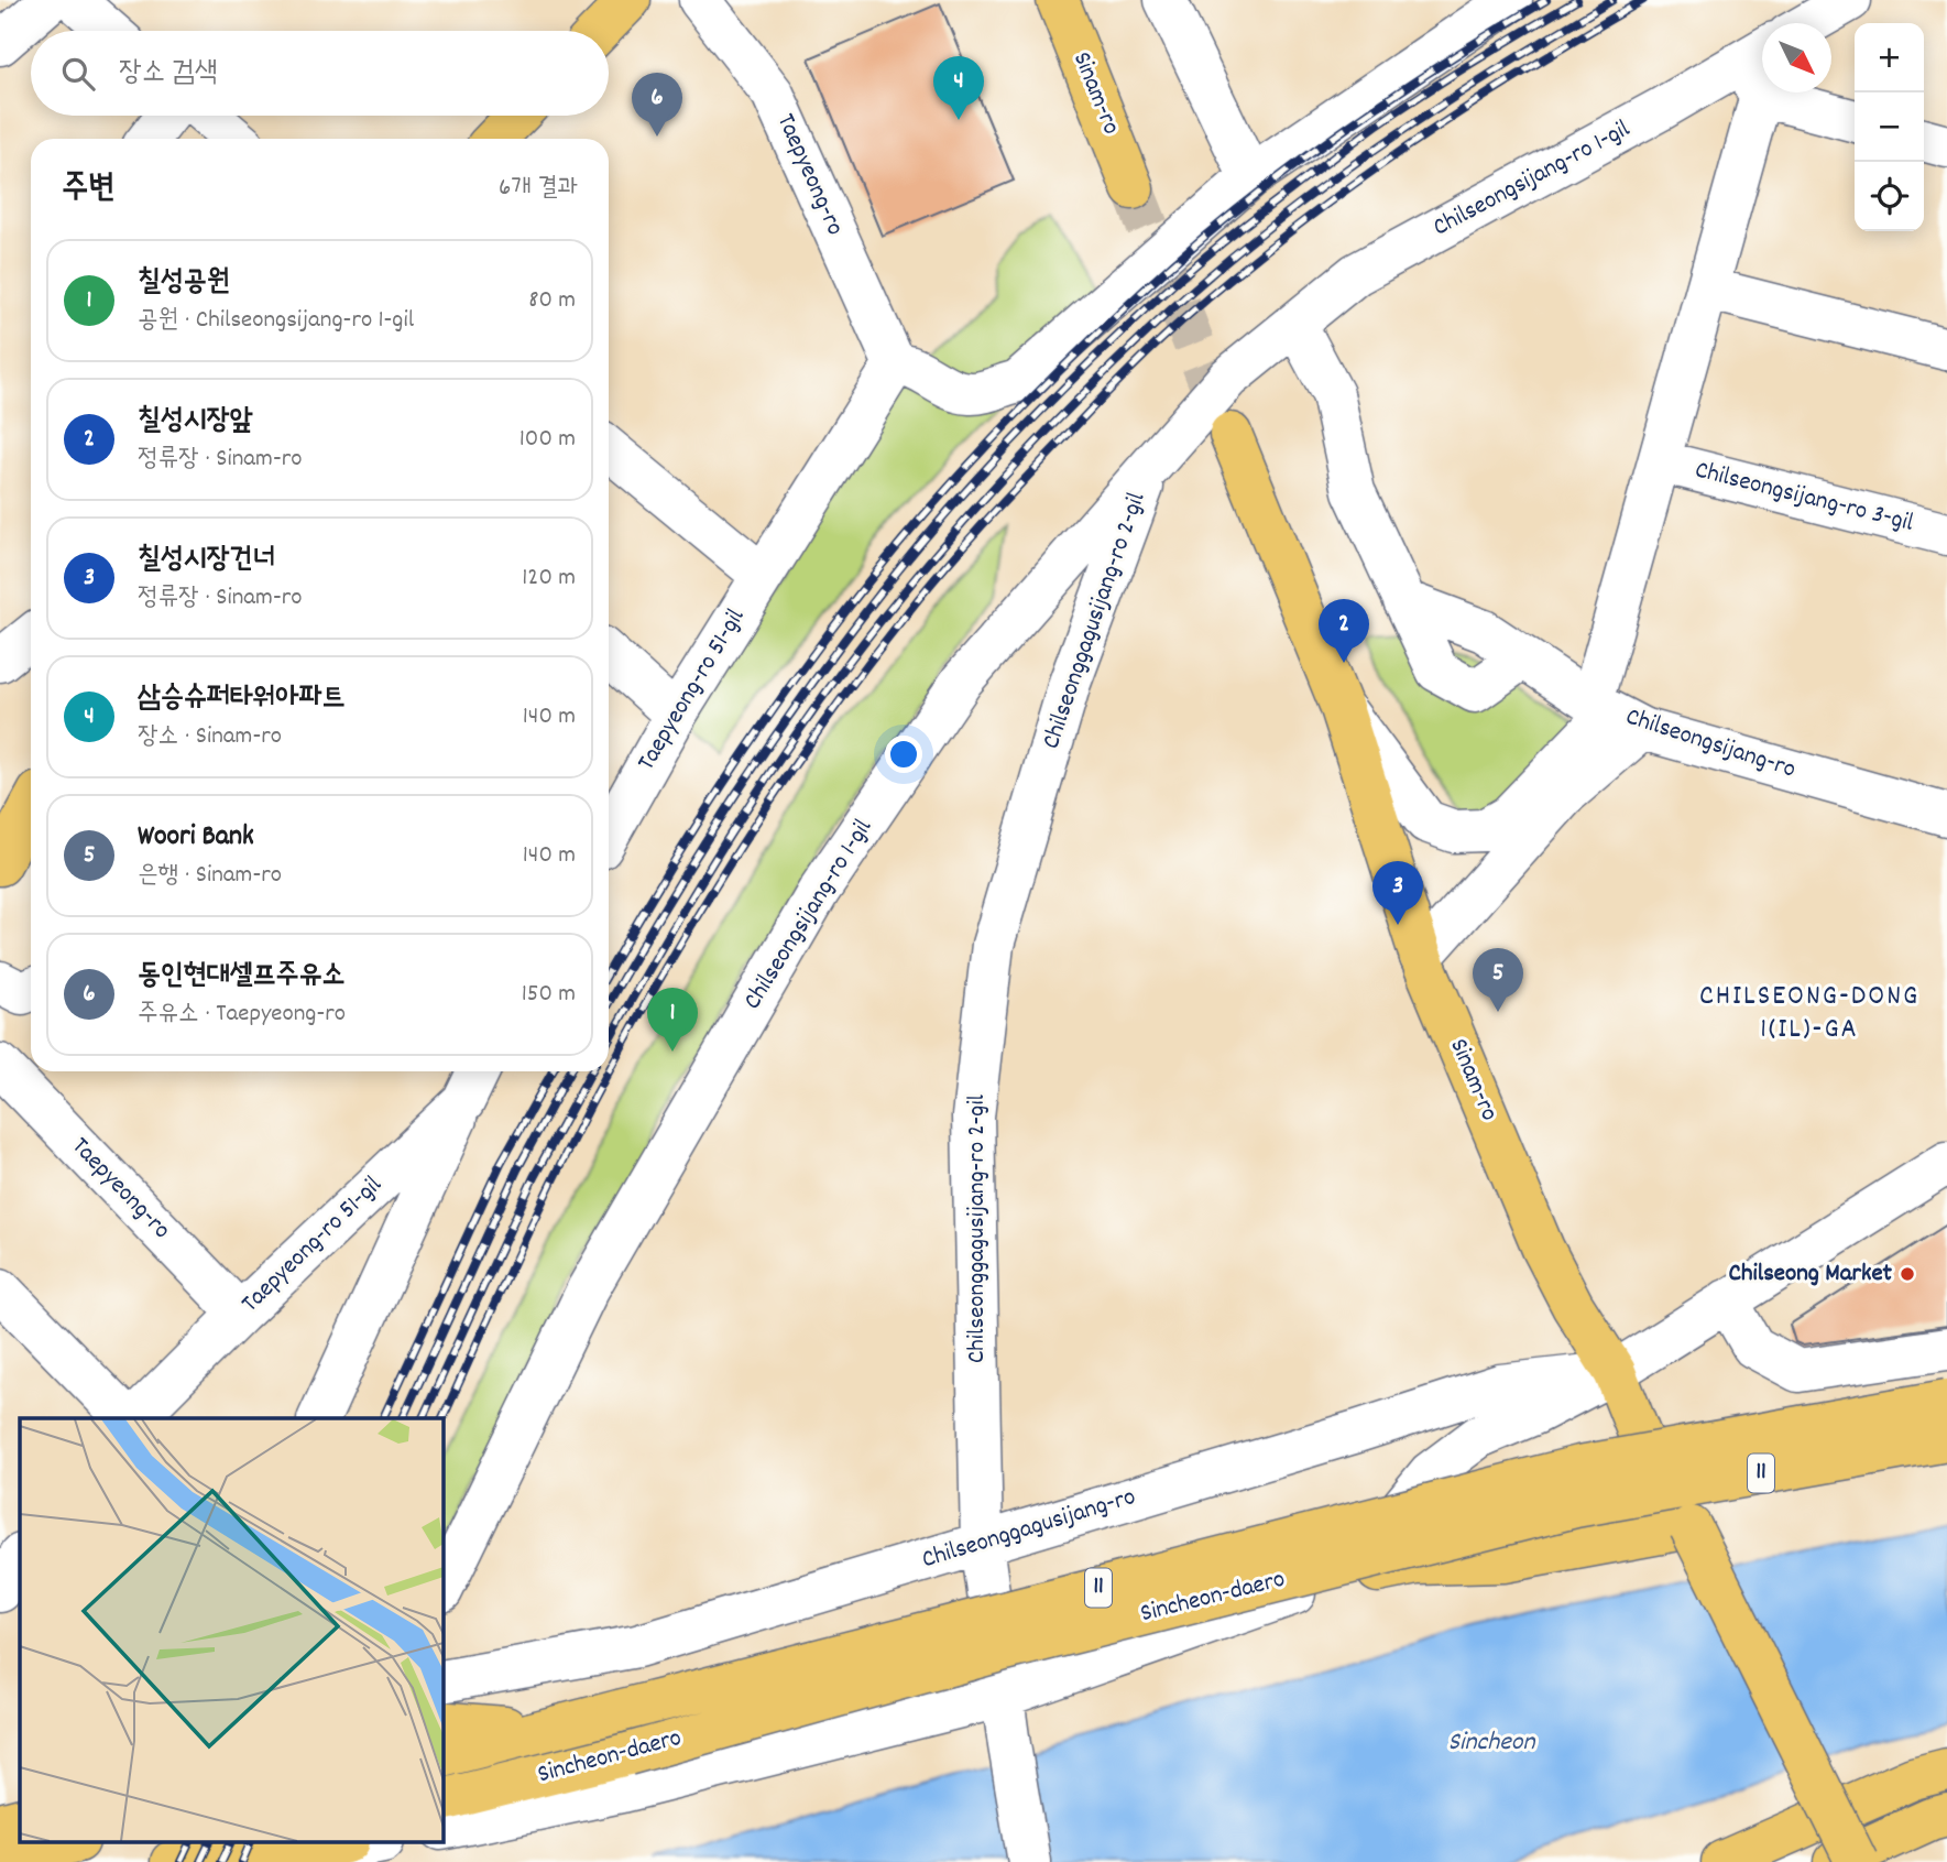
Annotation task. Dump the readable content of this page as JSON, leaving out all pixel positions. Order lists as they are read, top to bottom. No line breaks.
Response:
{"streets":{"main road":["Sinam-ro","11","Sincheon-daero"],"street":["Taepyeong-ro","Chilseongsijang-ro 1-gil","Chilseongsijang-ro 3-gil","Chilseonggagusijang-ro 2-gil","Taepyeong-ro 51-gil","Chilseongsijang-ro","Chilseonggagusijang-ro"]},"crossings":[["Sinam-ro","Chilseongsijang-ro"],["Sinam-ro","Chilseonggagusijang-ro"],["Taepyeong-ro","Taepyeong-ro 51-gil"],["Chilseongsijang-ro 1-gil","Chilseongsijang-ro 3-gil"],["Chilseongsijang-ro 1-gil","Chilseonggagusijang-ro 2-gil"],["Chilseongsijang-ro 3-gil","Chilseongsijang-ro"],["Chilseonggagusijang-ro 2-gil","Chilseonggagusijang-ro"]],"districts":["CHILSEONG-DONG 1(IL)-GA"],"water":["Sincheon"],"places":["Chilseong Market"],"north":"bottom right","page":{"map_buttons":["+","−"],"search":"장소 검색","pins":["4","6","2","3","5","1"],"heading":["주변","6개 결과"],"list":[{"mark":"1","name":"칠성공원","note":"공원 · Chilseongsijang-ro 1-gil","value":"80 m"},{"mark":"2","name":"칠성시장앞","note":"정류장 · Sinam-ro","value":"100 m"},{"mark":"3","name":"칠성시장건너","note":"정류장 · Sinam-ro","value":"120 m"},{"mark":"4","name":"삼승슈퍼타워아파트","note":"장소 · Sinam-ro","value":"140 m"},{"mark":"5","name":"Woori Bank","note":"은행 · Sinam-ro","value":"140 m"},{"mark":"6","name":"동인현대셀프주유소","note":"주유소 · Taepyeong-ro","value":"150 m"}]}}
